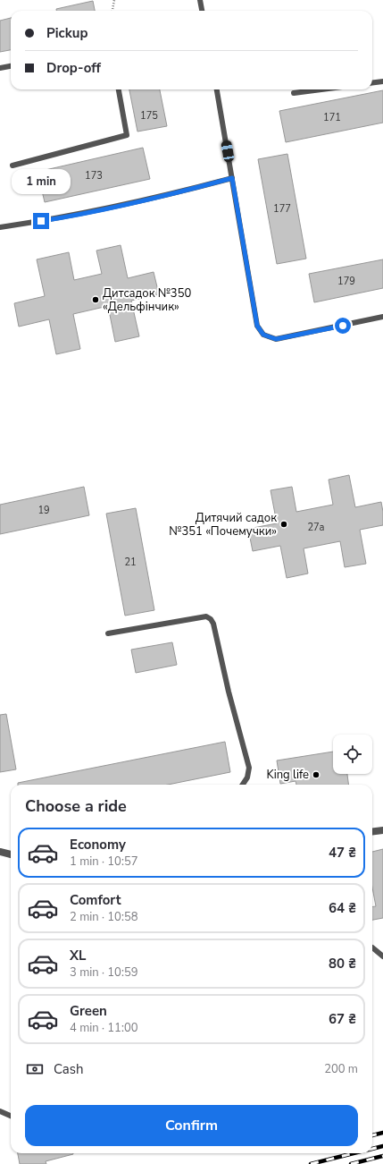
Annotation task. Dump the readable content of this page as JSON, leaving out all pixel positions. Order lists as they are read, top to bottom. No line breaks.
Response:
{"places":["Дитсадок №350 «Дельфінчик»","Дитячий садок №351 «Почемучки»","King life"],"house_numbers":["175","171","173","177","179","19","27а","21"],"page":{"banner":["Pickup","Drop-off"],"bubble":"1 min","heading":"Choose a ride","list":[{"name":"Economy","note":"1 min · 10:57","value":"47 ₴"},{"name":"Comfort","note":"2 min · 10:58","value":"64 ₴"},{"name":"XL","note":"3 min · 10:59","value":"80 ₴"},{"name":"Green","note":"4 min · 11:00","value":"67 ₴"}],"pay":["Cash","200 m"],"buttons":"Confirm"}}
